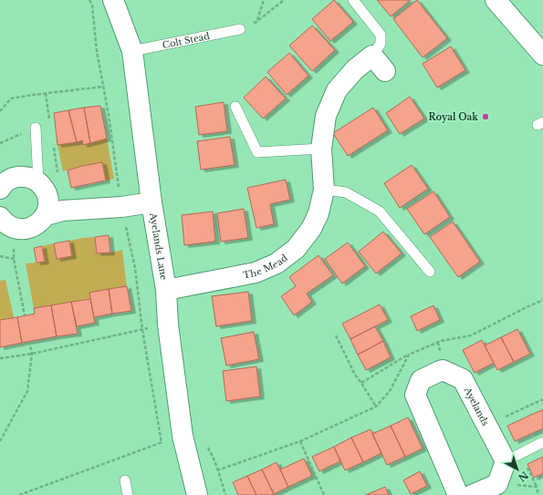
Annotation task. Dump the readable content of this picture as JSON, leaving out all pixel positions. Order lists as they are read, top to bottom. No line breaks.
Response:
{"streets":{"street":["Ayelands Lane","The Mead","Ayelands"],"lane":["Colt Stead"]},"crossings":[["Colt Stead","Ayelands Lane"],["Ayelands Lane","The Mead"]],"places":["Royal Oak"],"north":"bottom right"}
